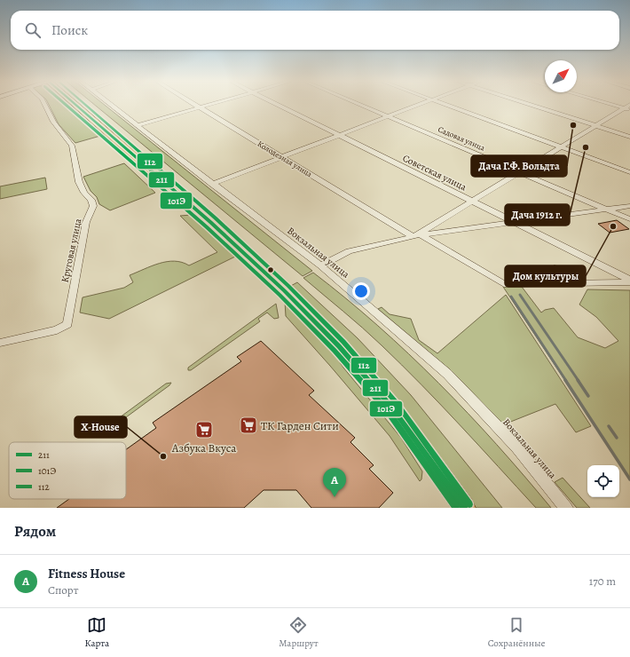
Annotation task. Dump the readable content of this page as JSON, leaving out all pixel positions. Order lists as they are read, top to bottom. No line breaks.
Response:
{"streets":{"street":["Садовая улица","Колодезная улица","Советская улица","Круговая улица","Вокзальная улица"]},"places":{"other":["Дача Г.Ф. Вольдта","Дача 1912 г.","Дом культуры","X-House"],"supermarket":["ТК Гарден Сити","Азбука Вкуса"]},"lines":["transit line 211","transit line 101Э","transit line 112"],"legend":["211","101Э","112"],"north":"top right","page":{"search":"Поиск","pins":"A","heading":"Рядом","list":[{"mark":"A","name":"Fitness House","note":"Спорт","value":"170 m"}],"nav":["Карта","Маршрут","Сохранённые"]}}
